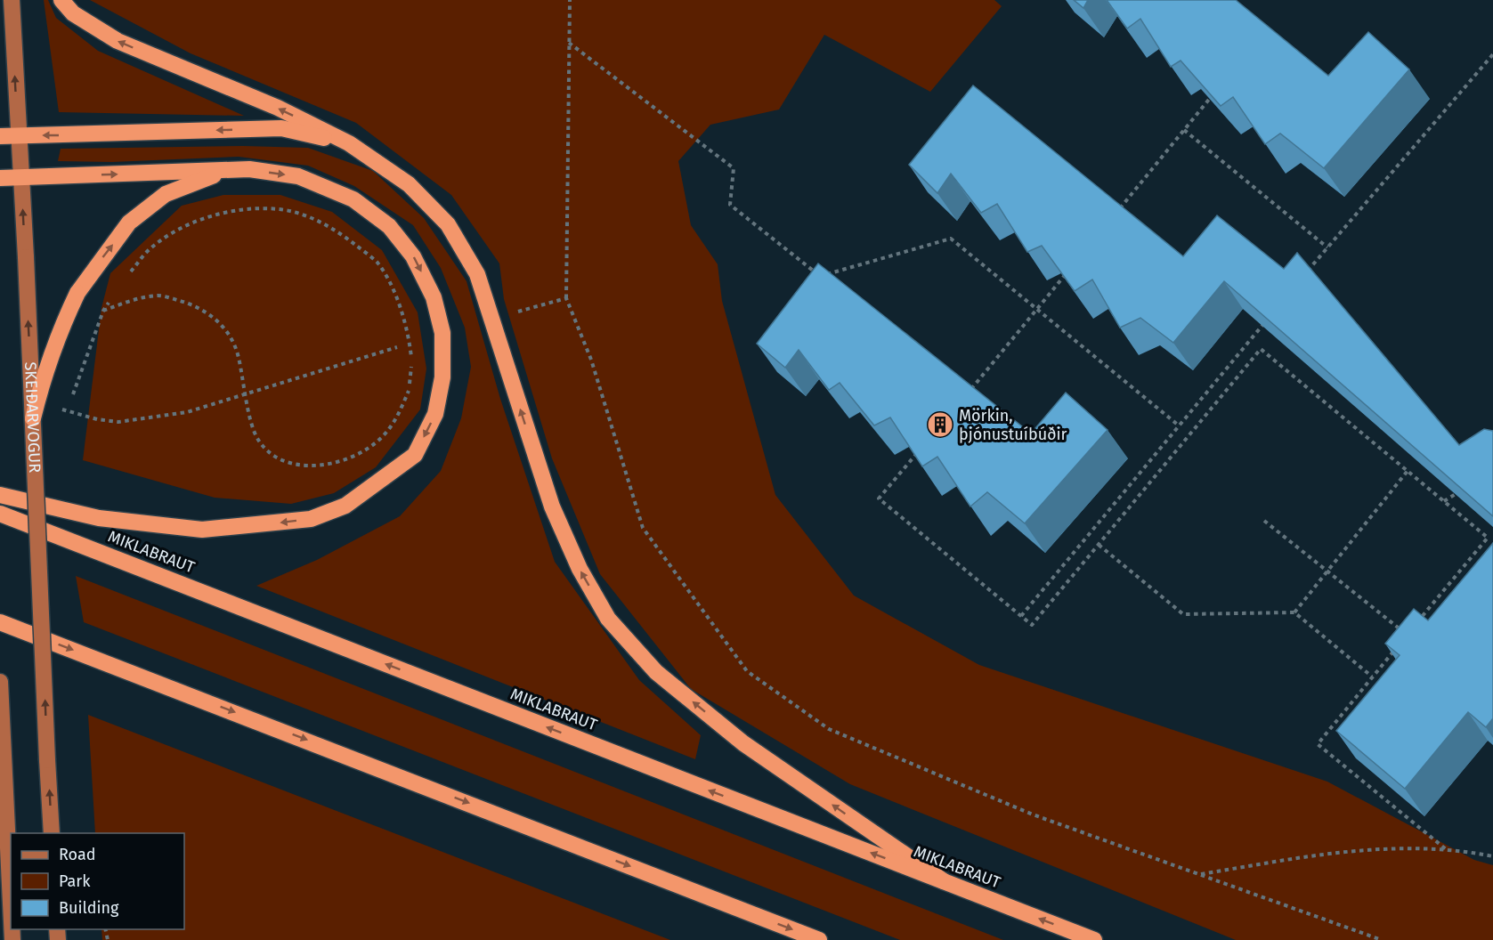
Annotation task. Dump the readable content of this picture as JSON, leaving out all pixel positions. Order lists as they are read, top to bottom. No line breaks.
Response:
{"streets":{"highway":["MIKLABRAUT"],"main road":["SKEIÐARVOGUR"]},"one_way":["SKEIÐARVOGUR"],"places":{"building":["Mörkin, þjónustuíbúðir"]},"legend":["Road","Park","Building"]}
